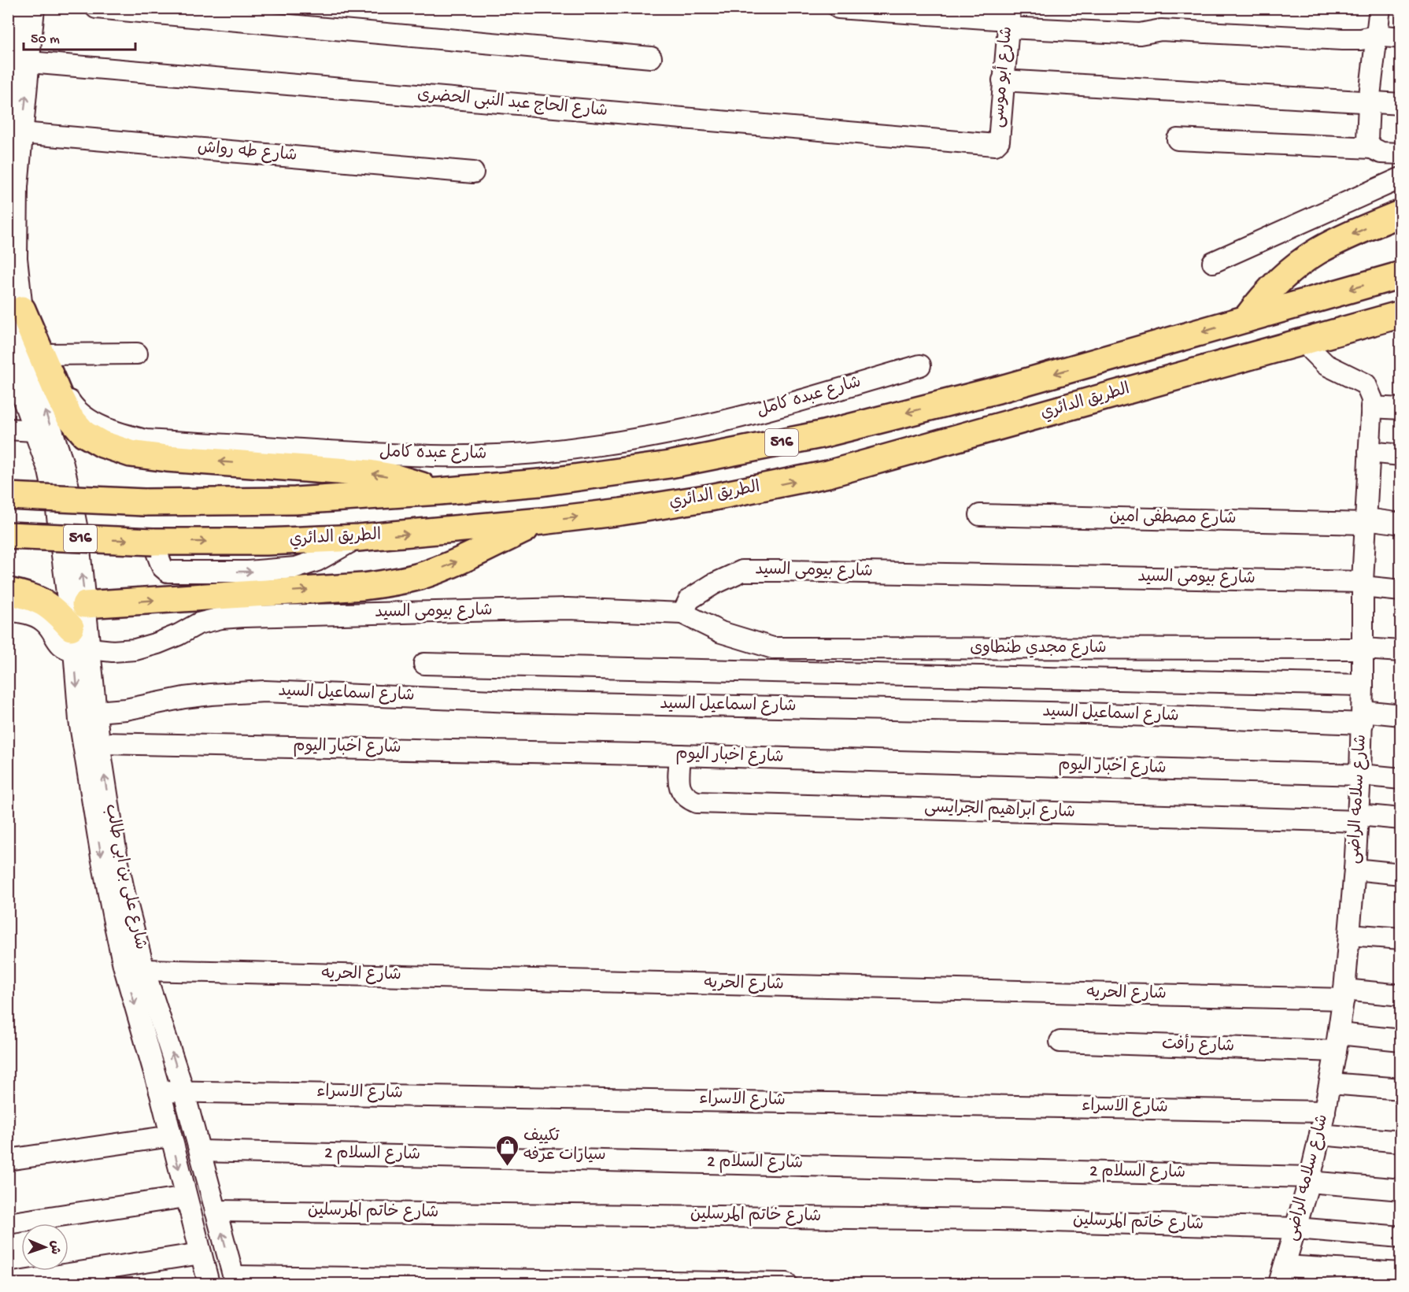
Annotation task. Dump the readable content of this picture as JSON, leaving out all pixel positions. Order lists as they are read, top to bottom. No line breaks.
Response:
{"streets":{"highway":["الطريق الدائري","516"],"street":["شارع أبو موسى","شارع الحاج عبد النبى الحضرى","شارع طه رواش","شارع عبده كامل","شارع مصطفى امين","شارع بيومى السيد","شارع مجدي طنطاوى","شارع اسماعيل السيد","شارع اخبار اليوم","شارع سلامه الراضى","شارع ابراهيم الجرايسى","شارع على بن ابى طالب","شارع الحريه","شارع رأفت","شارع الاسراء","شارع السلام 2","شارع خاتم المرسلين"]},"crossings":[["شارع أبو موسى","شارع الحاج عبد النبى الحضرى"],["الطريق الدائري","شارع سلامه الراضى"],["شارع مصطفى امين","شارع سلامه الراضى"],["شارع بيومى السيد","شارع مجدي طنطاوى"],["شارع بيومى السيد","شارع سلامه الراضى"],["شارع بيومى السيد","شارع على بن ابى طالب"],["شارع مجدي طنطاوى","شارع سلامه الراضى"],["شارع اسماعيل السيد","شارع سلامه الراضى"],["شارع اسماعيل السيد","شارع على بن ابى طالب"],["شارع اخبار اليوم","شارع سلامه الراضى"],["شارع اخبار اليوم","شارع ابراهيم الجرايسى"],["شارع اخبار اليوم","شارع على بن ابى طالب"],["شارع سلامه الراضى","شارع ابراهيم الجرايسى"],["شارع سلامه الراضى","شارع الحريه"],["شارع سلامه الراضى","شارع رأفت"],["شارع سلامه الراضى","شارع الاسراء"],["شارع سلامه الراضى","شارع السلام 2"],["شارع سلامه الراضى","شارع خاتم المرسلين"],["شارع على بن ابى طالب","شارع الحريه"],["شارع على بن ابى طالب","شارع الاسراء"],["شارع على بن ابى طالب","شارع السلام 2"],["شارع على بن ابى طالب","شارع خاتم المرسلين"]],"places":{"shop":["تكييف سيارات عرفه"]},"scale_bar":"50 m","north":"right"}
